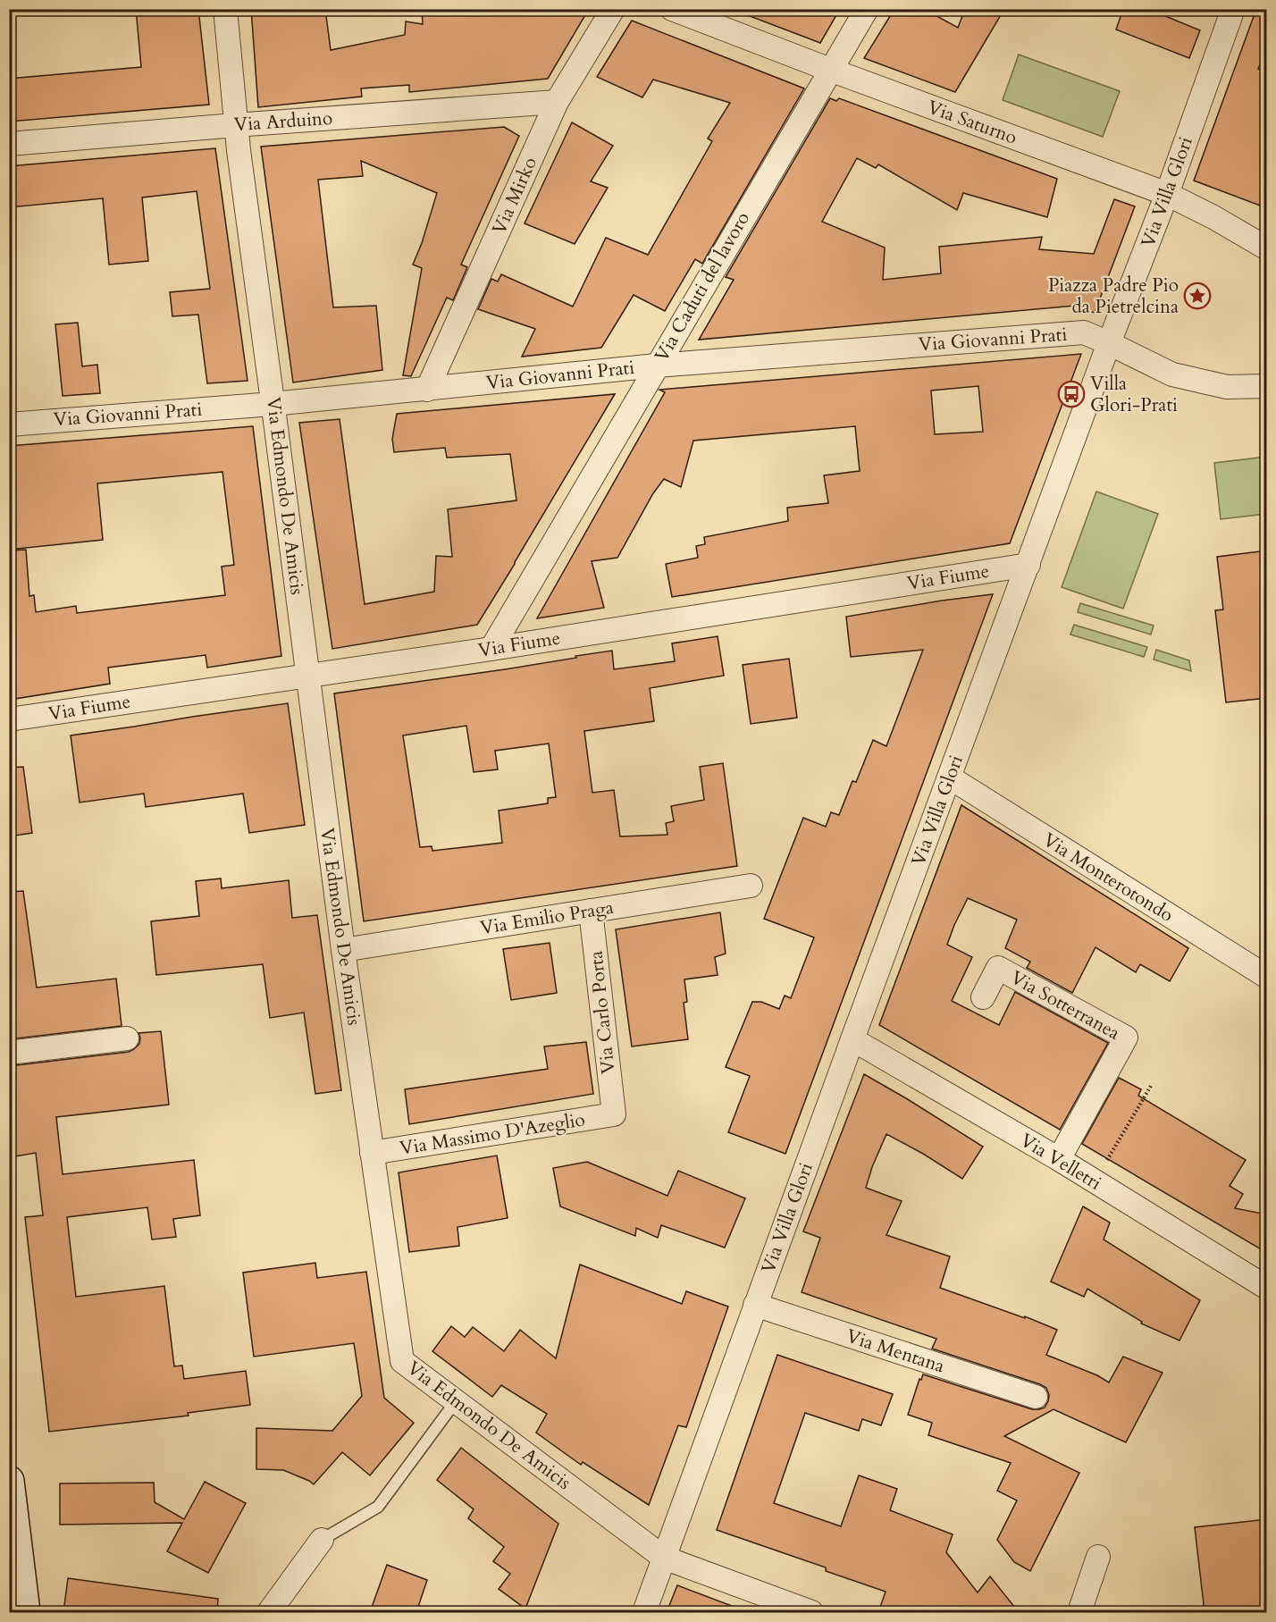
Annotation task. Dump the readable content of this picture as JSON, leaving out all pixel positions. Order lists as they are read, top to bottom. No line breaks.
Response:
{"streets":{"street":["Via Arduino","Via Saturno","Via Villa Glori","Via Mirko","Via Caduti del lavoro","Via Giovanni Prati","Via Edmondo De Amicis","Via Fiume","Via Monterotondo","Via Emilio Praga","Via Sotterranea","Via Carlo Porta","Via Massimo D'Azeglio","Via Velletri","Via Mentana"]},"crossings":[["Via Arduino","Via Mirko"],["Via Arduino","Via Edmondo De Amicis"],["Via Saturno","Via Villa Glori"],["Via Saturno","Via Caduti del lavoro"],["Via Villa Glori","Via Giovanni Prati"],["Via Villa Glori","Via Edmondo De Amicis"],["Via Villa Glori","Via Fiume"],["Via Villa Glori","Via Monterotondo"],["Via Villa Glori","Via Velletri"],["Via Villa Glori","Via Mentana"],["Via Mirko","Via Giovanni Prati"],["Via Caduti del lavoro","Via Giovanni Prati"],["Via Caduti del lavoro","Via Fiume"],["Via Giovanni Prati","Via Edmondo De Amicis"],["Via Edmondo De Amicis","Via Fiume"],["Via Edmondo De Amicis","Via Emilio Praga"],["Via Edmondo De Amicis","Via Massimo D'Azeglio"],["Via Emilio Praga","Via Carlo Porta"],["Via Sotterranea","Via Velletri"],["Via Carlo Porta","Via Massimo D'Azeglio"]],"places":{"place":["Piazza Padre Pio da Pietrelcina"],"bus stop":["Villa Glori-Prati"]}}
